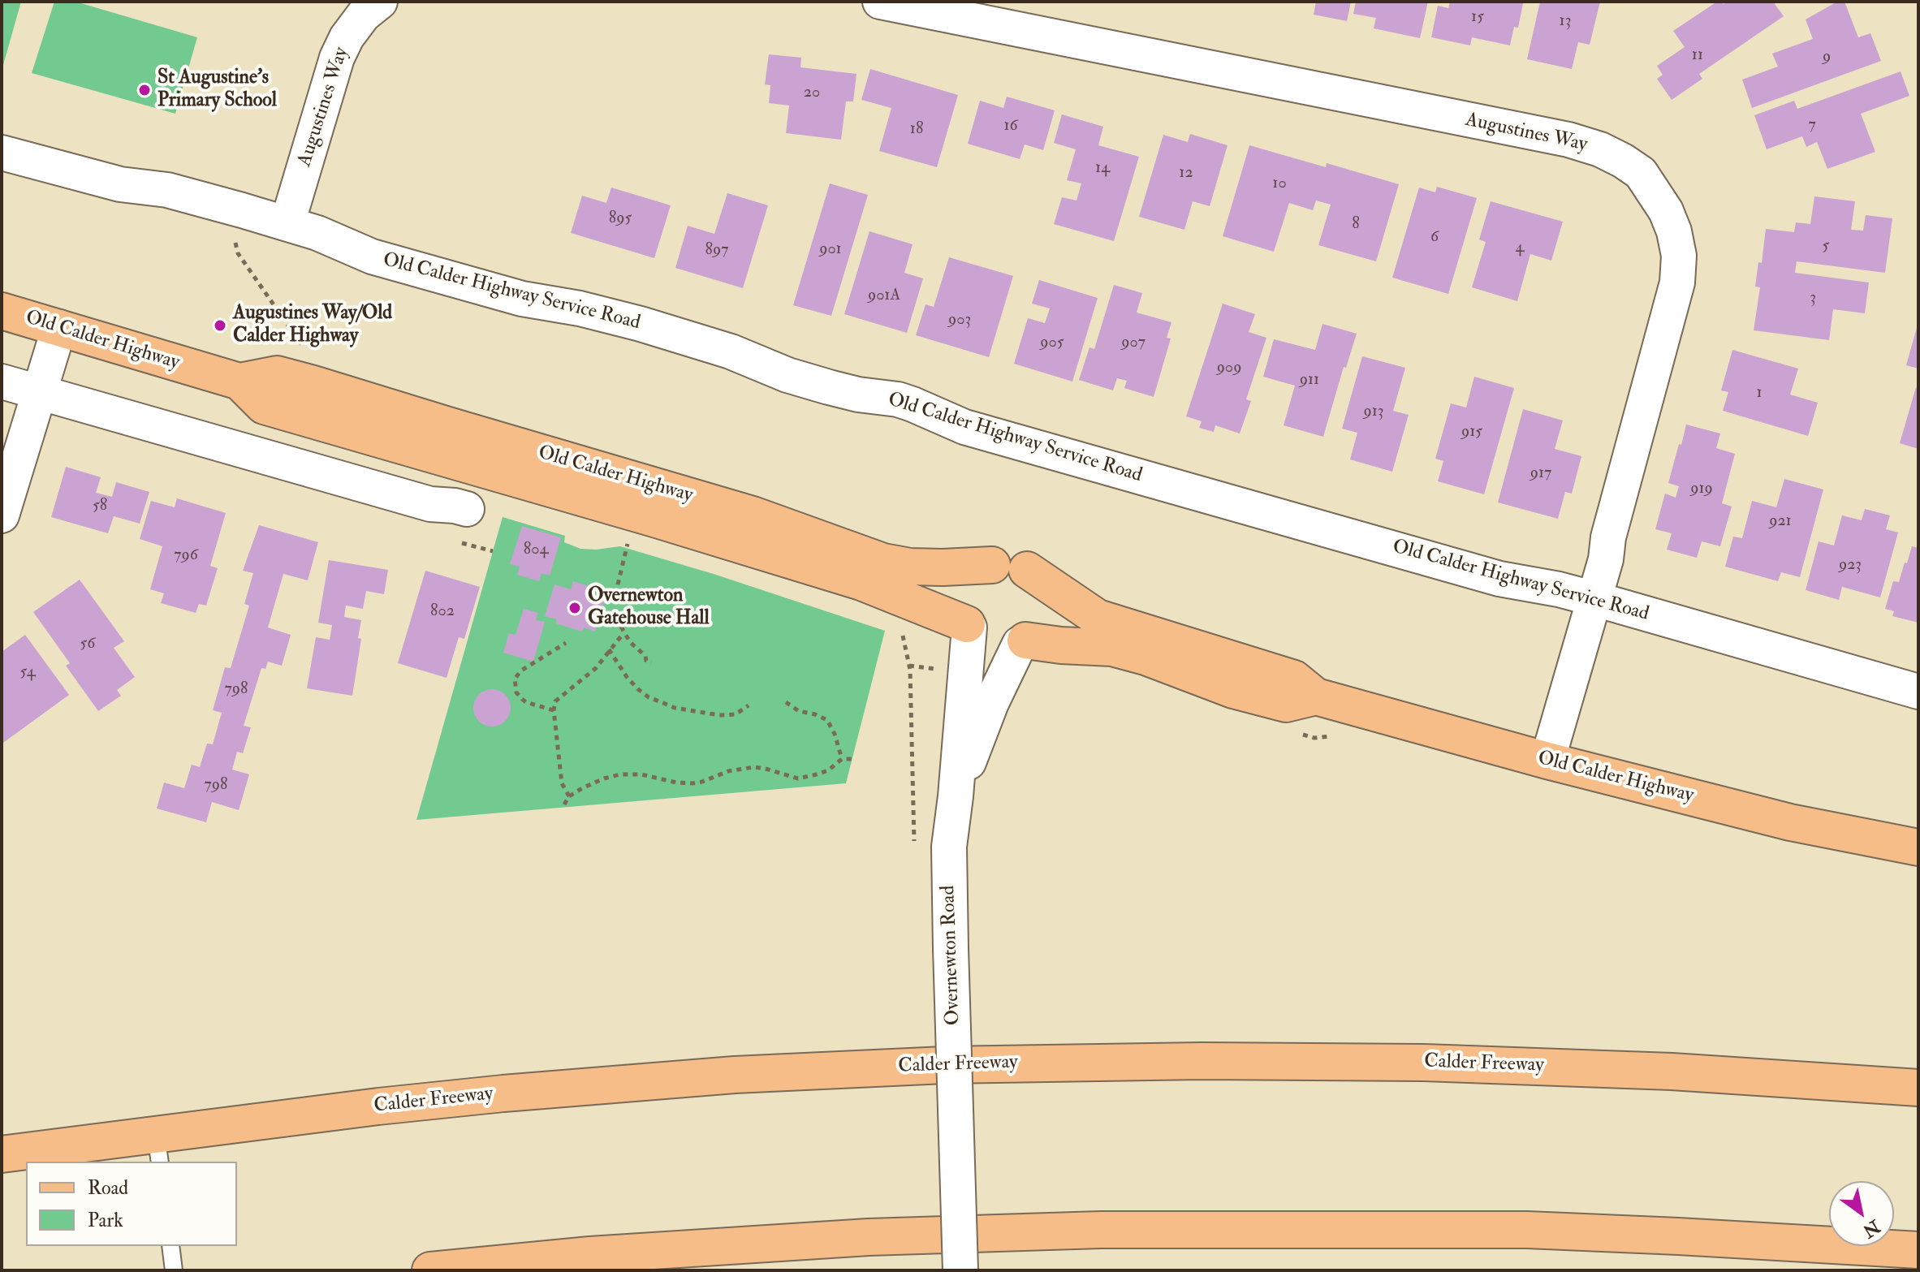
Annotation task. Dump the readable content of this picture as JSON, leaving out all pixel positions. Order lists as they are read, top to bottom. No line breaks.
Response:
{"streets":{"main road":["Old Calder Highway","Calder Freeway"],"street":["Augustines Way","Old Calder Highway Service Road","Overnewton Road"]},"crossings":[["Augustines Way","Old Calder Highway Service Road"],["Augustines Way","Old Calder Highway"],["Old Calder Highway","Overnewton Road"]],"places":["St Augustine's Primary School","Augustines Way/Old Calder Highway","Overnewton Gatehouse Hall"],"house_numbers":["15","13","11","9","20","7","16","18","14","12","10","895","8","6","5","4","901","897","901A","3","903","905","907","909","911","1","913","915","917","919","58","921","804","796","923","802","56","54","798","798"],"legend":["Road","Park"],"north":"bottom right"}
